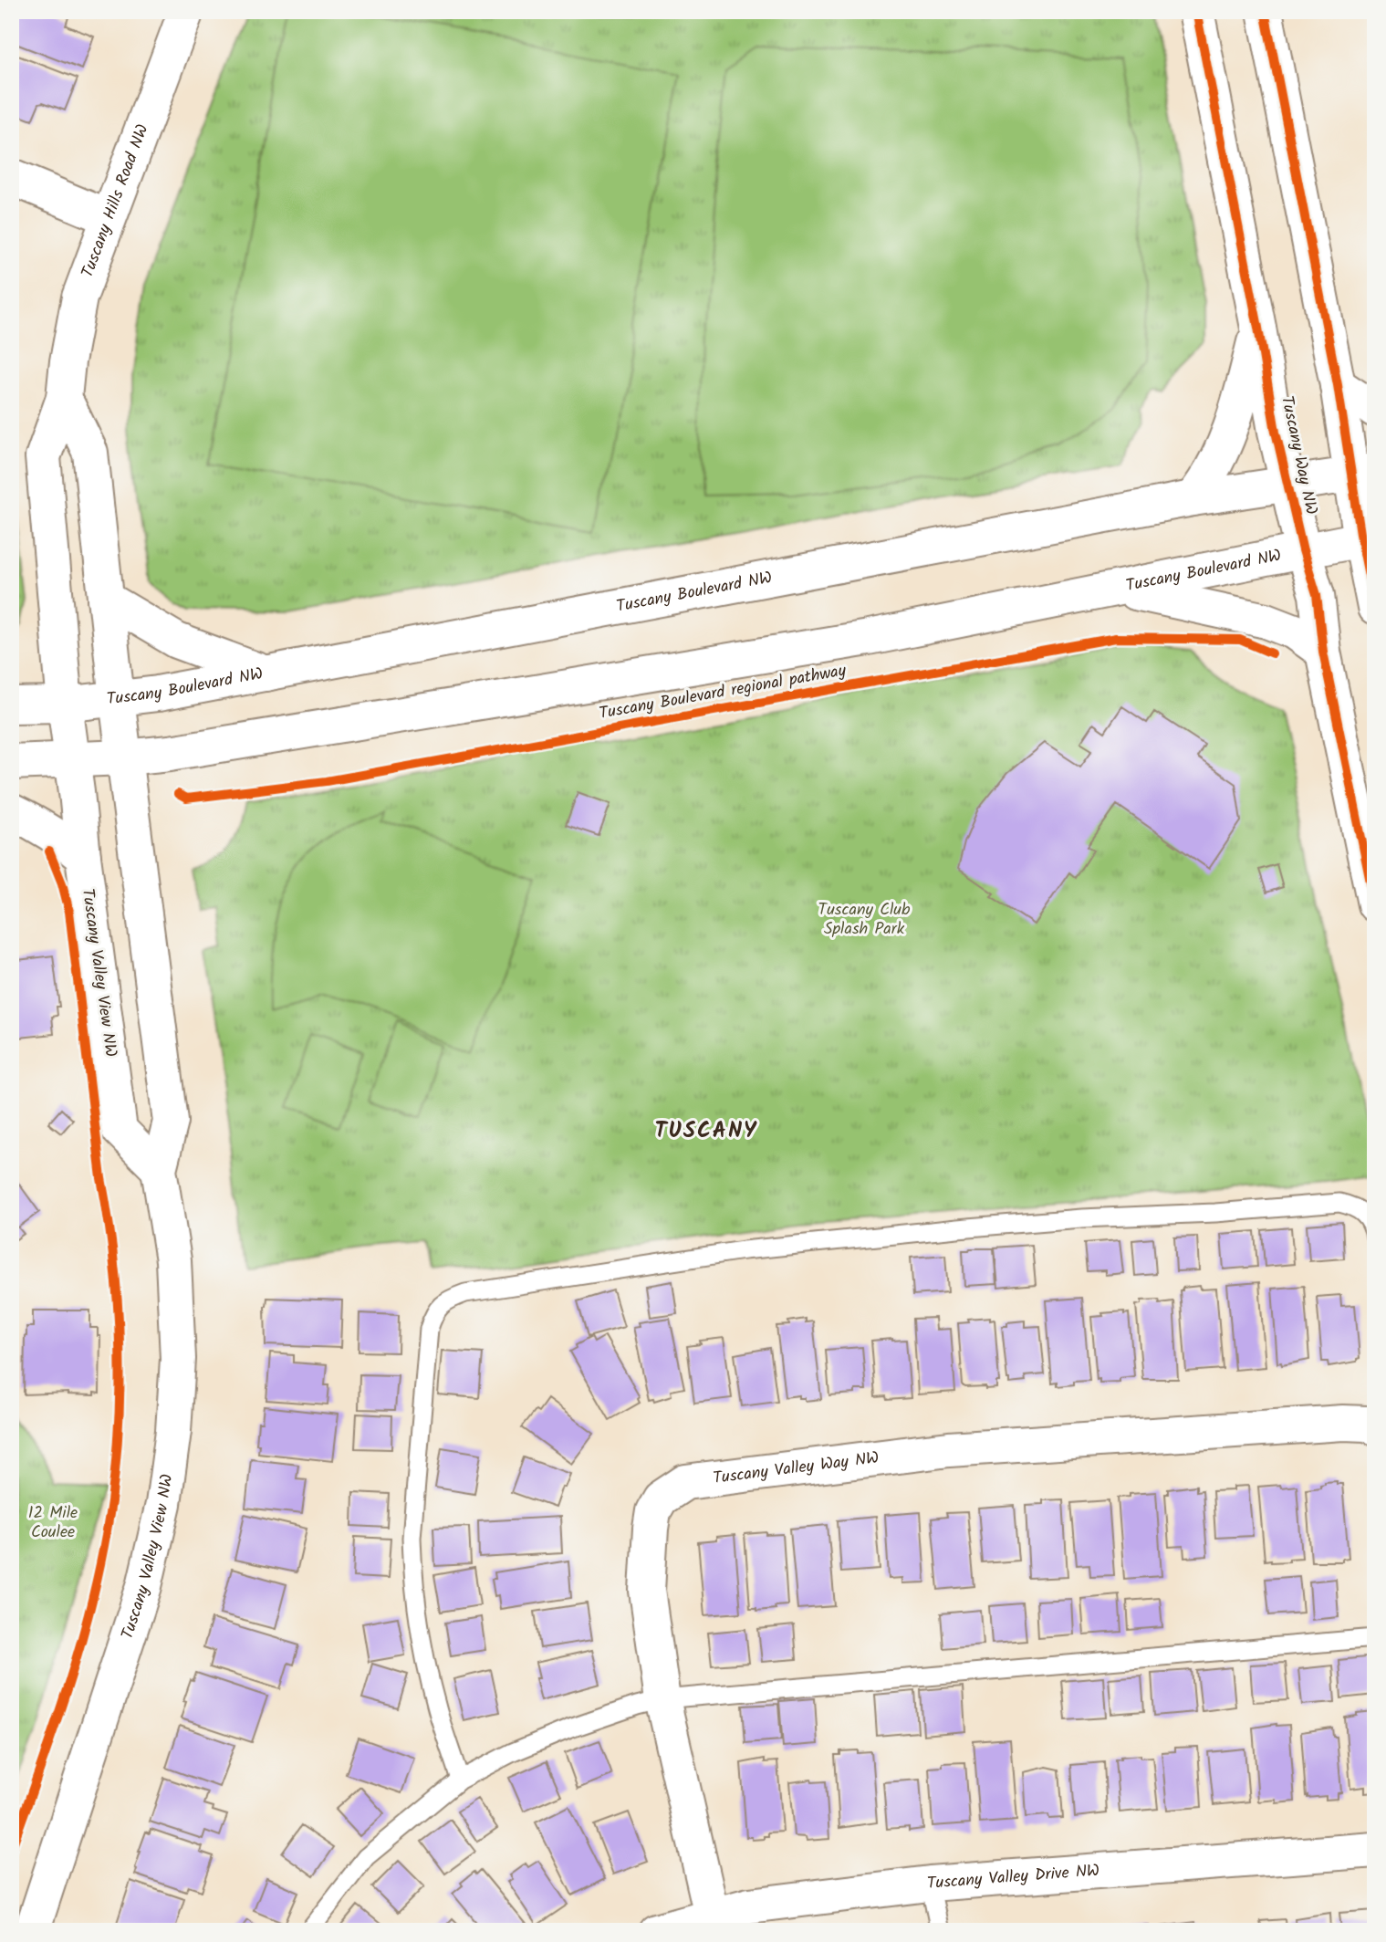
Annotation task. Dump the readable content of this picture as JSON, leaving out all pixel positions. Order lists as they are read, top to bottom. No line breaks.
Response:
{"streets":{"street":["Tuscany Hills Road NW","Tuscany Way NW","Tuscany Boulevard NW","Tuscany Valley View NW","Tuscany Valley Way NW","Tuscany Valley Drive NW"],"cycle path":["Tuscany Boulevard regional pathway"]},"crossings":[["Tuscany Hills Road NW","Tuscany Boulevard NW"],["Tuscany Hills Road NW","Tuscany Valley View NW"],["Tuscany Way NW","Tuscany Boulevard NW"],["Tuscany Boulevard NW","Tuscany Valley View NW"],["Tuscany Valley Way NW","Tuscany Valley Drive NW"]],"districts":["TUSCANY"],"parks":["Tuscany Club Splash Park","12 Mile Coulee"]}
